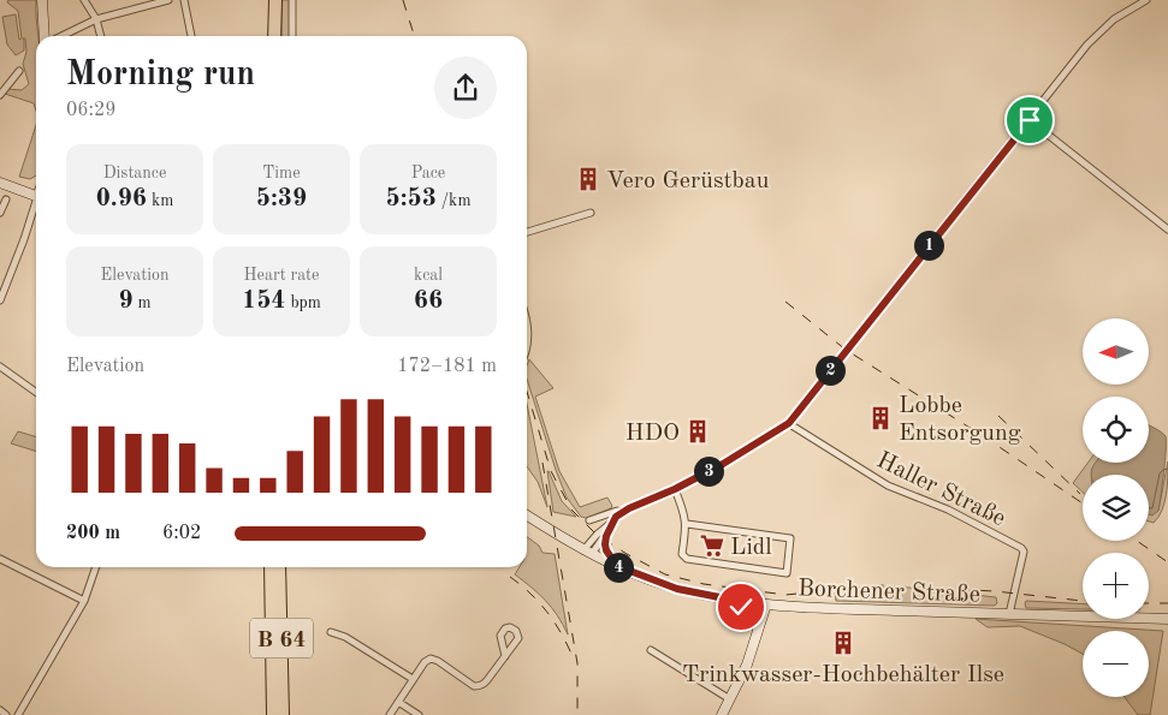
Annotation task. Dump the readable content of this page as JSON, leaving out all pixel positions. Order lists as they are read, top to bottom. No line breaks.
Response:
{"streets":{"highway":["B 64"],"main road":["Borchener Straße"],"street":["Haller Straße"]},"crossings":[["Haller Straße","Borchener Straße"]],"places":{"building":["Vero Gerüstbau","Lobbe Entsorgung","HDO","Trinkwasser-Hochbehälter Ilse"],"supermarket":["Lidl"]},"north":"left","page":{"heading":["Morning run","06:29"],"stats":[["Distance","0.96 km"],["Time","5:39"],["Pace","5:53 /km"],["Elevation","9 m"],["Heart rate","154 bpm"],["kcal","66"]],"pins":["1","2","3","4"],"map_buttons":["+","−"],"chart":["Elevation","172–181 m"],"list":[{"name":"200 m","note":"6:02"}]}}
